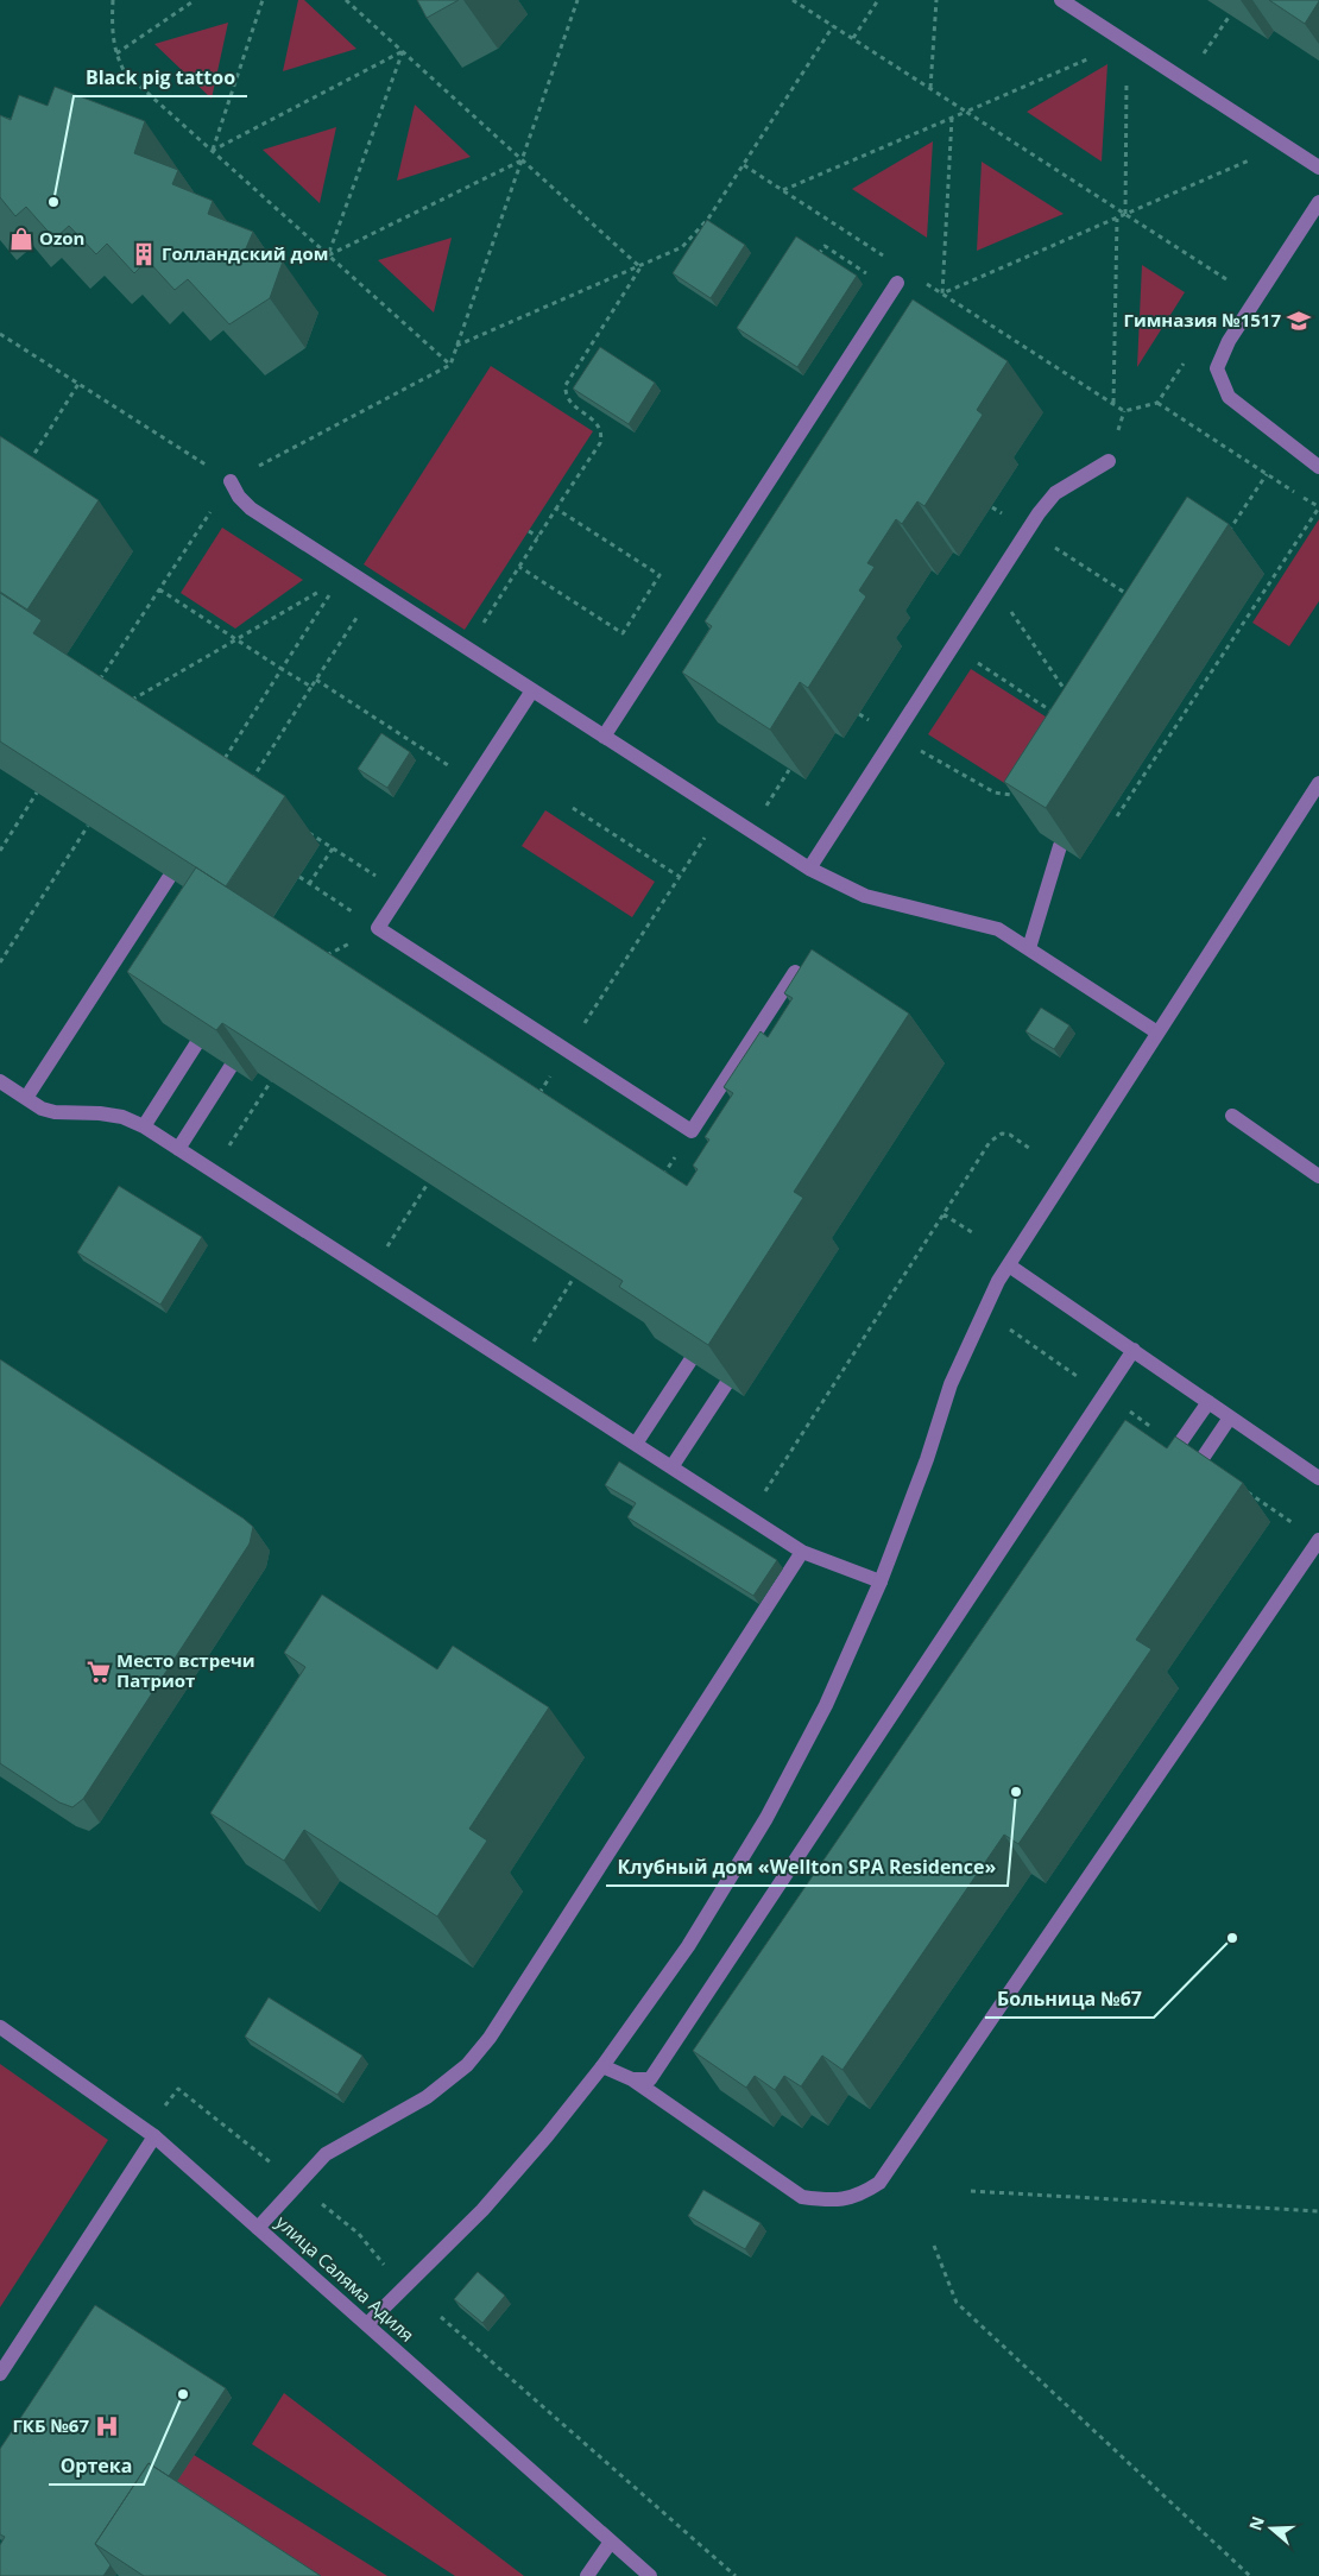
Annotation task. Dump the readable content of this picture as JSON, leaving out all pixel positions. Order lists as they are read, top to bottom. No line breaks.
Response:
{"streets":{"street":["улица Саляма Адиля"]},"places":{"other":["Black pig tattoo","Клубный дом «Wellton SPA Residence»","Больница №67","Ортека"],"shop":["Ozon"],"building":["Голландский дом"],"school or university":["Гимназия №1517"],"supermarket":["Место встречи Патриот"],"hospital":["ГКБ №67"]},"north":"left"}
